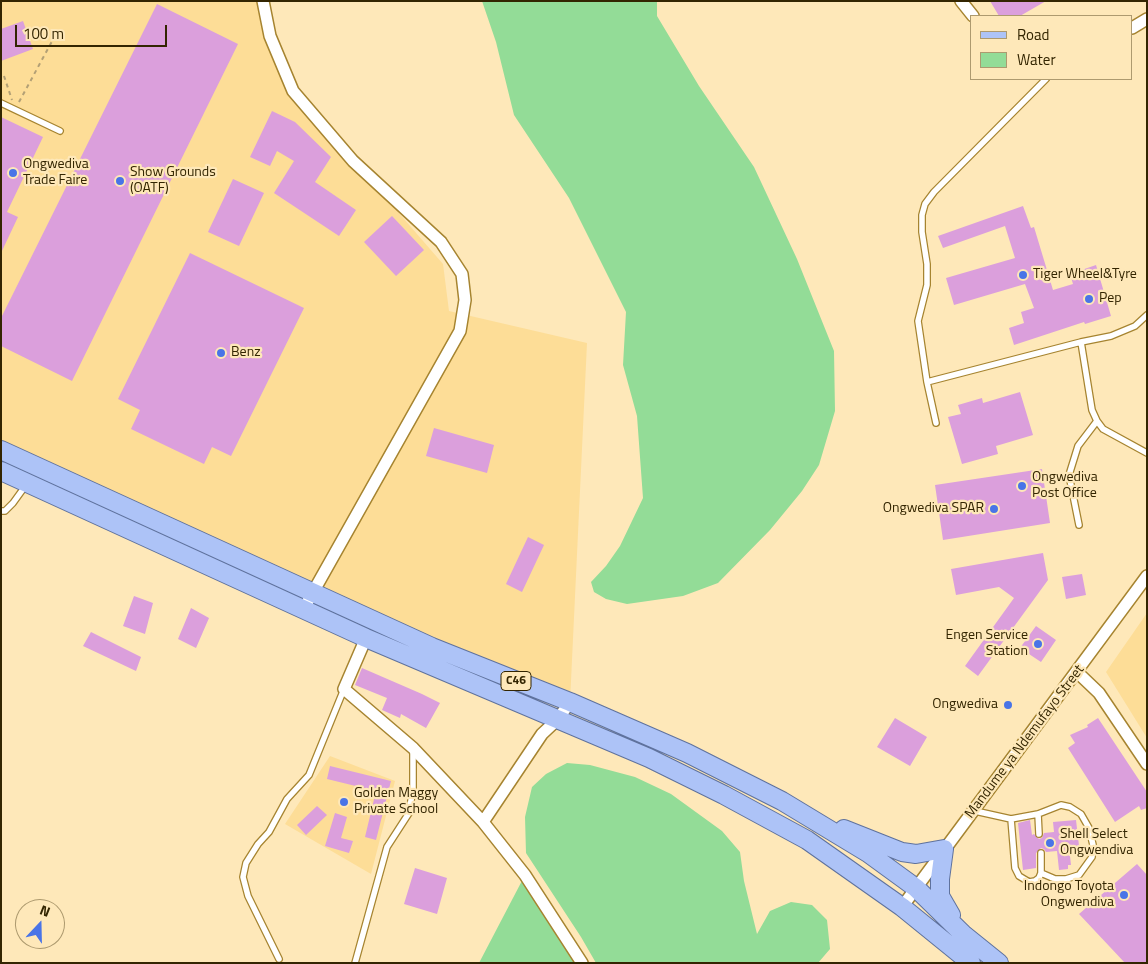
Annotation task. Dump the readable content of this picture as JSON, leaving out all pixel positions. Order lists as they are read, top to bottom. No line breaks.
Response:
{"streets":{"main road":["C46"],"street":["Mandume ya Ndemufayo Street"]},"crossings":[["C46","Mandume ya Ndemufayo Street"]],"places":["Ongwediva Trade Faire","Show Grounds (OATF)","Tiger Wheel&Tyre","Pep","Benz","Ongwediva Post Office","Ongwediva SPAR","Engen Service Station","Ongwediva","Golden Maggy Private School","Shell Select Ongwendiva","Indongo Toyota Ongwendiva"],"legend":["Road","Water"],"scale_bar":"100 m","north":"top"}
